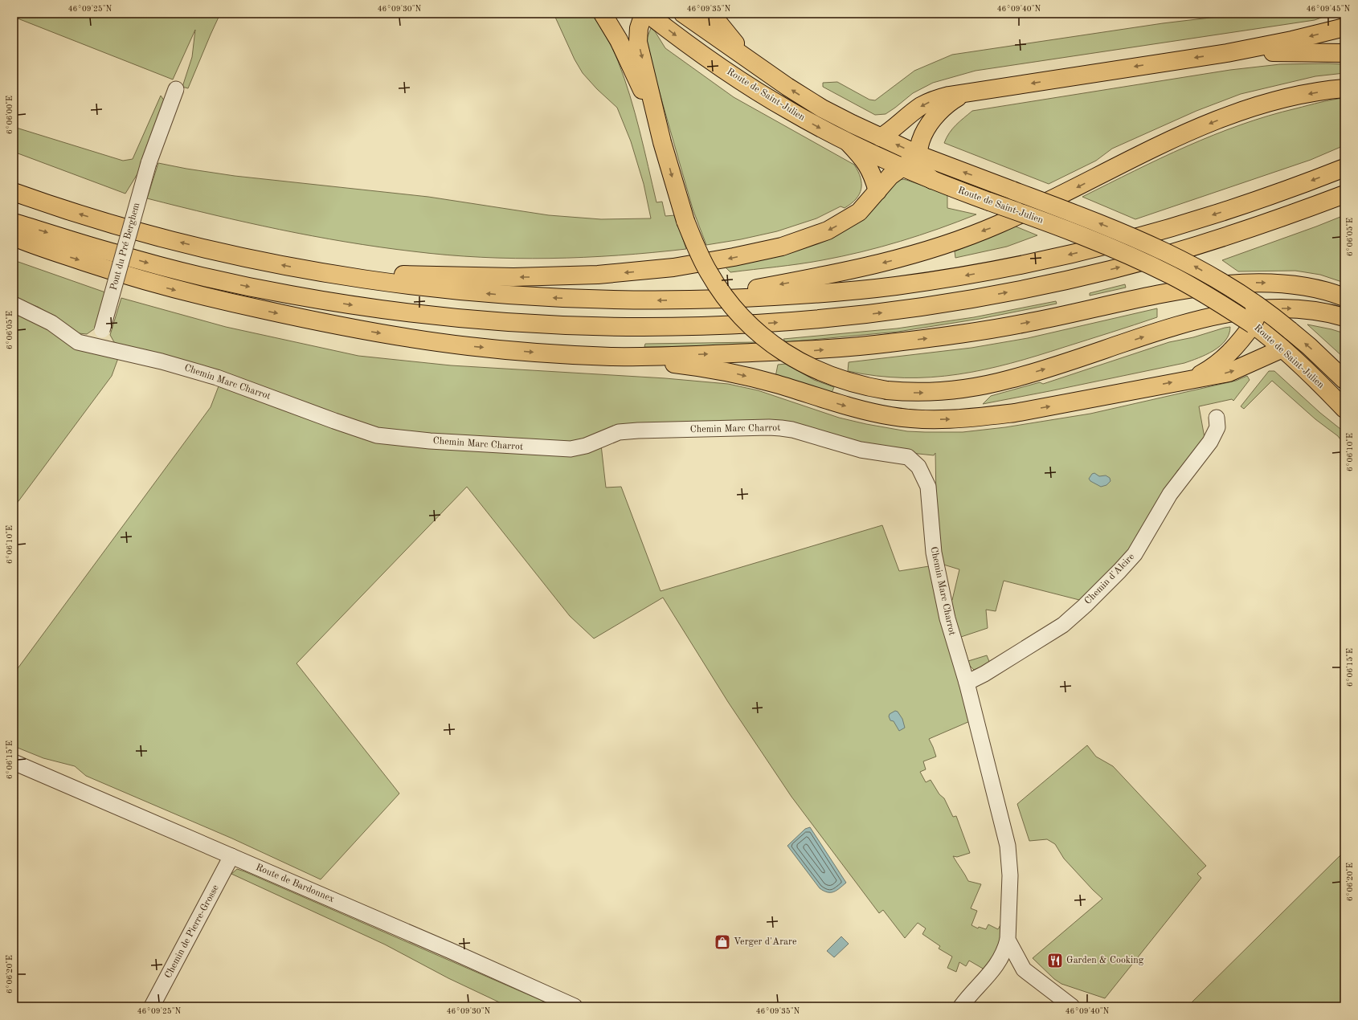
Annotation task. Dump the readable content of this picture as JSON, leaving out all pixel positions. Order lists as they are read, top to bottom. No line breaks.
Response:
{"streets":{"main road":["Route de Saint-Julien"],"street":["Pont du Pré Berghem","Chemin Marc Charrot","Chemin d'Alcire","Route de Bardonnex","Chemin de Pierre-Grosse"]},"crossings":[["Pont du Pré Berghem","Chemin Marc Charrot"],["Chemin Marc Charrot","Chemin d'Alcire"],["Route de Bardonnex","Chemin de Pierre-Grosse"]],"places":{"shop":["Verger d'Arare"],"restaurant":["Garden & Cooking"]},"coordinates":["46°09'25\"N","46°09'30\"N","46°09'35\"N","46°09'40\"N","46°09'45\"N","6°06'00\"E","6°06'05\"E","6°06'10\"E","6°06'15\"E","6°06'20\"E"]}
